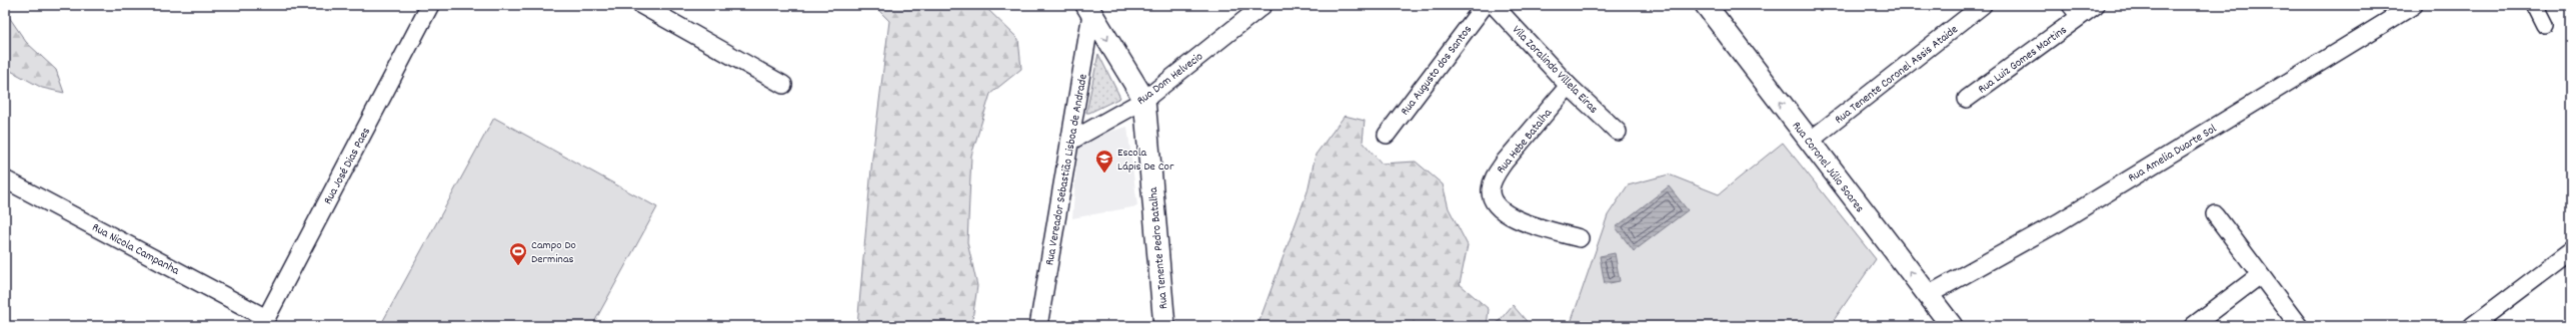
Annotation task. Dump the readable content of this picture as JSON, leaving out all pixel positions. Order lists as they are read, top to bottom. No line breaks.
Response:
{"streets":{"street":["Rua Luiz Gomes Martins","Vila Zoralindo Villela Eiras","Rua Augusto dos Santos","Rua Tenente Coronel Assis Ataide","Rua Dom Helvecio","Rua Hebe Batalha","Rua Amelia Duarte Sol","Rua José Dias Paes","Rua Coronel Júlio Soares","Rua Vereador Sebastião Lisboa de Andrade","Rua Nicola Campanha","Rua Tenente Pedro Batalha"]},"crossings":[["Vila Zoralindo Villela Eiras","Rua Hebe Batalha"],["Rua Tenente Coronel Assis Ataide","Rua Coronel Júlio Soares"],["Rua Dom Helvecio","Rua Vereador Sebastião Lisboa de Andrade"],["Rua Dom Helvecio","Rua Tenente Pedro Batalha"],["Rua Amelia Duarte Sol","Rua Coronel Júlio Soares"],["Rua José Dias Paes","Rua Nicola Campanha"]],"one_way":["Rua Coronel Júlio Soares"],"places":{"school or university":["Escola Lápis De Cor"],"sports":["Campo Do Derminas"]}}
